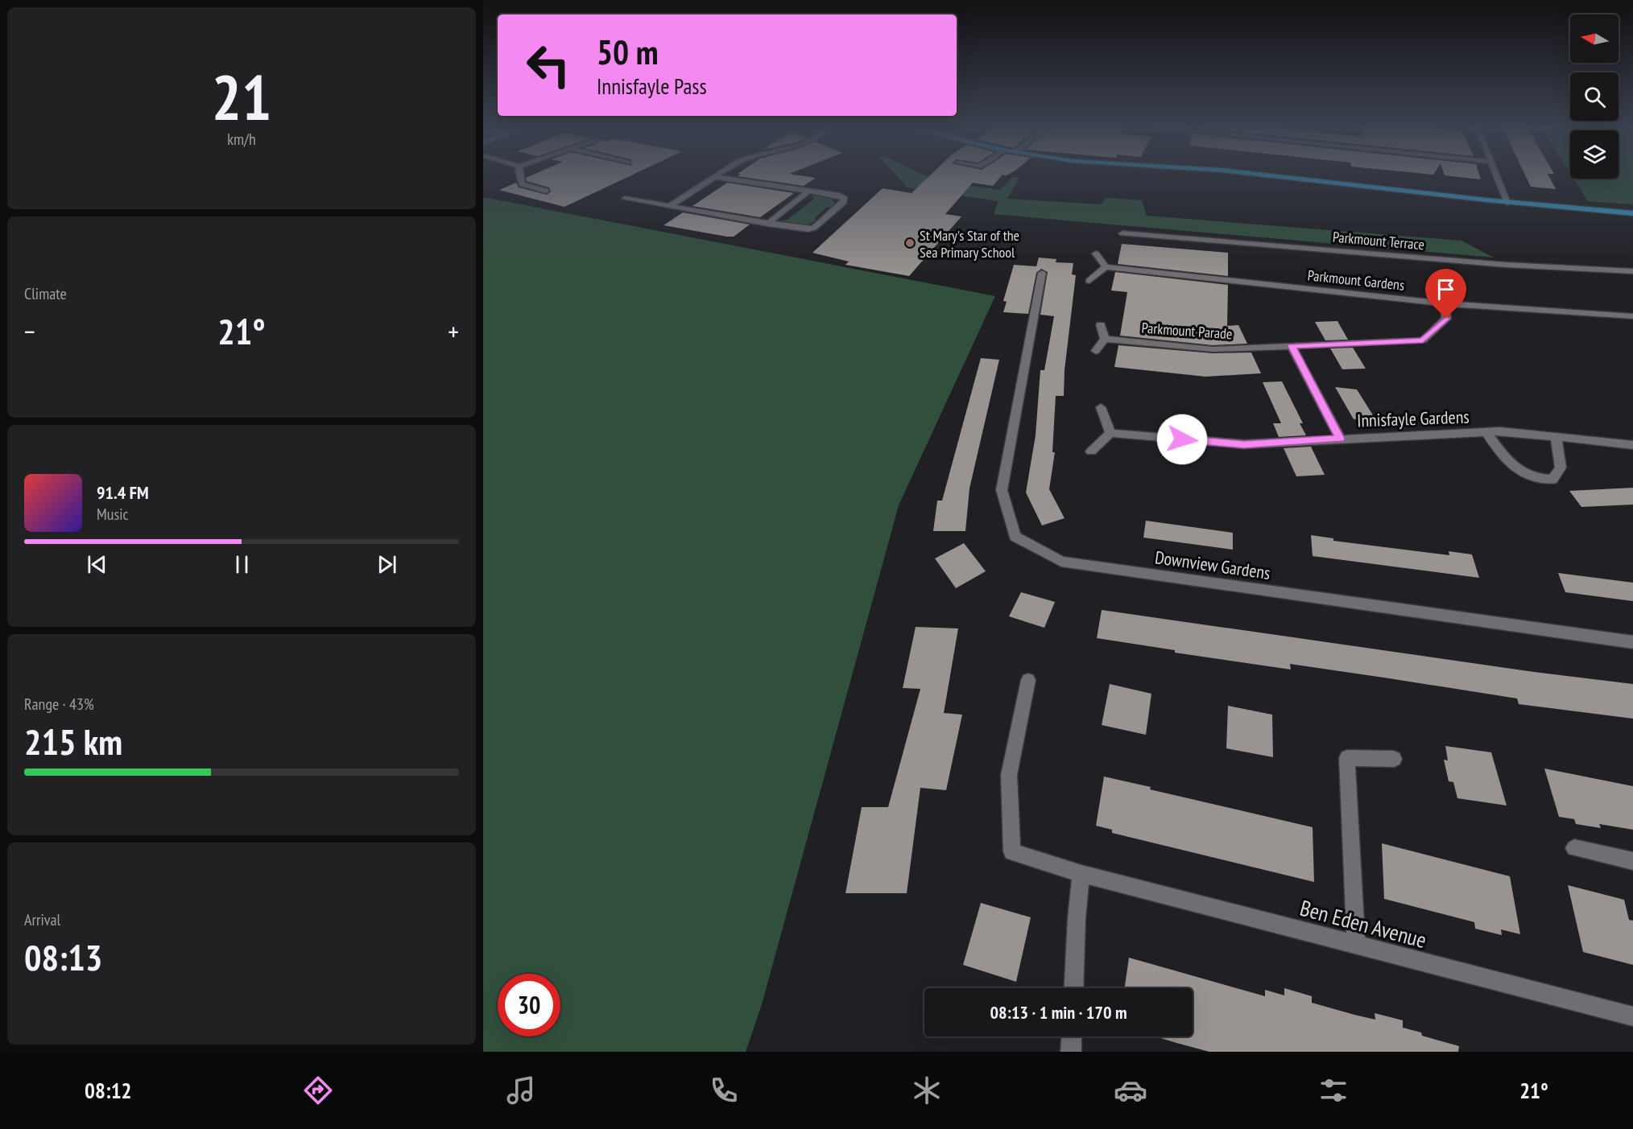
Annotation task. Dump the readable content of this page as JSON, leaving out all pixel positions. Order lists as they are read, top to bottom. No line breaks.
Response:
{"streets":{"street":["Parkmount Terrace","Parkmount Gardens","Parkmount Parade","Innisfayle Gardens","Downview Gardens","Ben Eden Avenue"]},"crossings":[["Parkmount Gardens","Parkmount Parade"]],"places":["St Mary's Star of the Sea Primary School"],"north":"left","page":{"tile":[["21","km/h"],"Climate",["Range · 43%","215 km"],["Arrival","08:13"]],"turn":["50 m","Innisfayle Pass"],"heat":["−","21°","+"],"song":["91.4 FM","Music"],"limit":"30","trip":"08:13 · 1 min · 170 m","tabs":["08:12","21°"]}}
